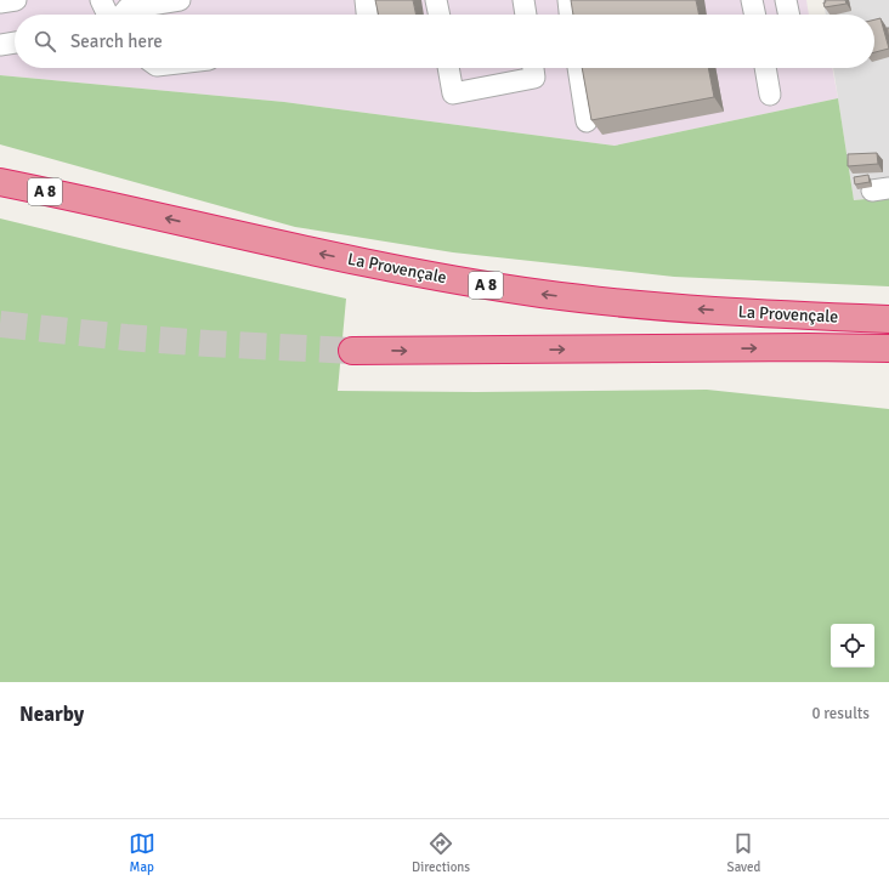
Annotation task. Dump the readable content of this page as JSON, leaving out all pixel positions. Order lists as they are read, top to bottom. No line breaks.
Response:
{"streets":{"highway":["A 8","La Provençale"]},"page":{"search":"Search here","heading":["Nearby","0 results"],"nav":["Map","Directions","Saved"]}}
